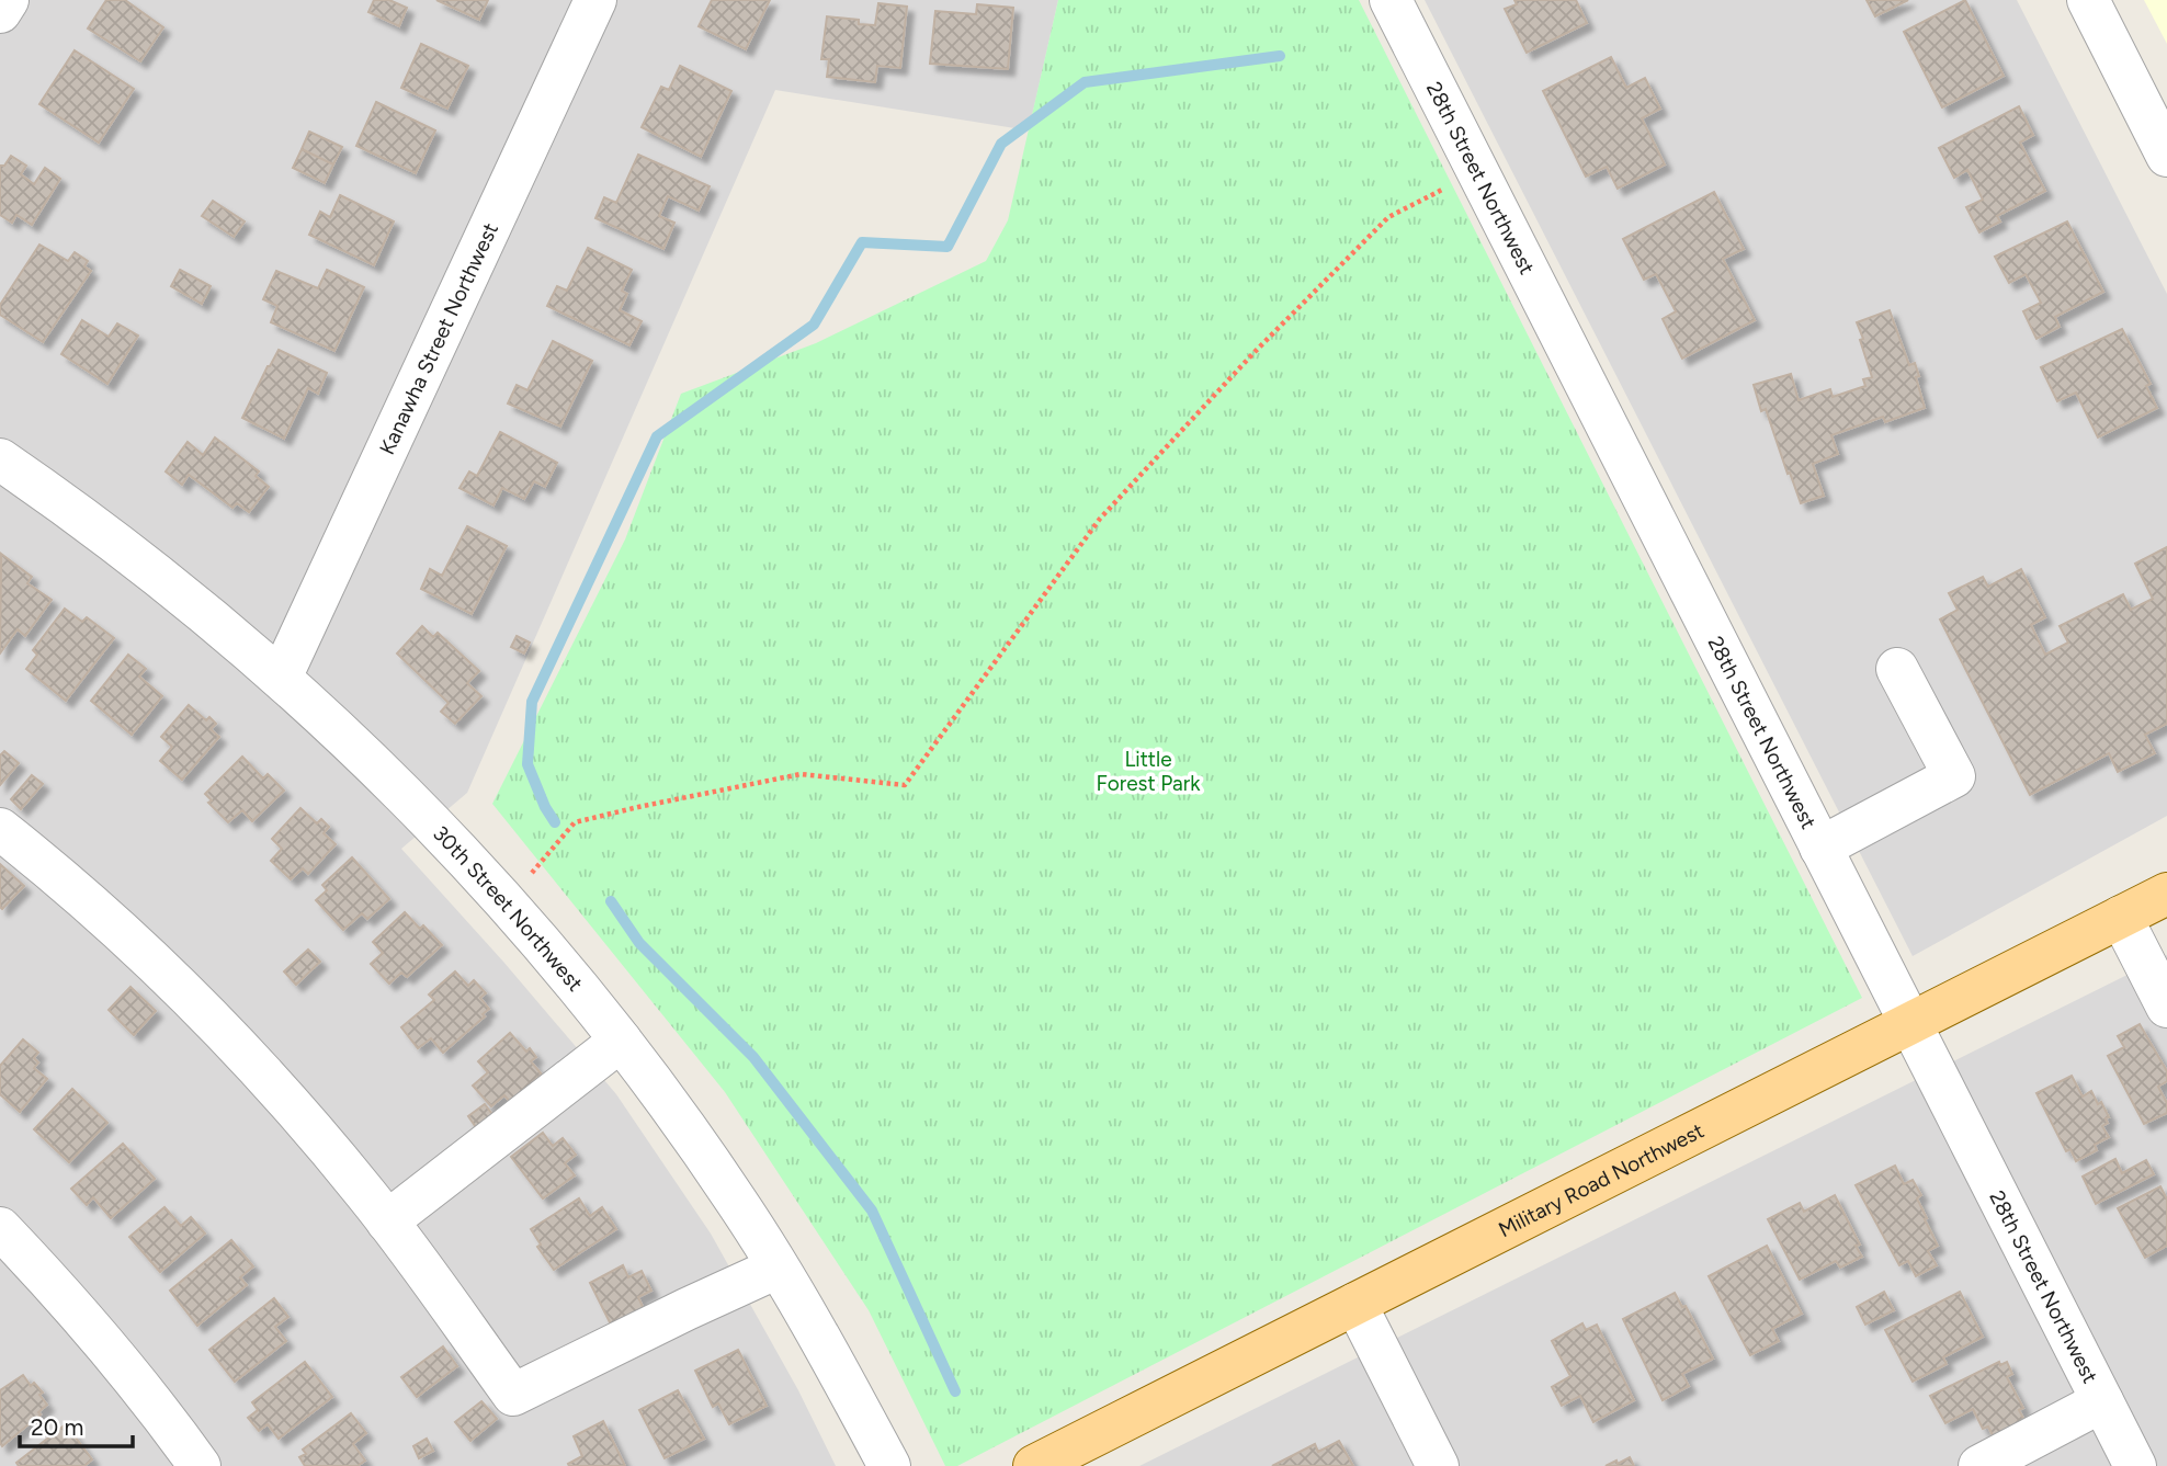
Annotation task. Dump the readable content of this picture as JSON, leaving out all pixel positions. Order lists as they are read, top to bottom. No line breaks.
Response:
{"streets":{"main road":["Military Road Northwest"],"street":["28th Street Northwest","Kanawha Street Northwest","30th Street Northwest"]},"crossings":[["28th Street Northwest","Military Road Northwest"],["Kanawha Street Northwest","30th Street Northwest"]],"parks":["Little Forest Park"],"scale_bar":"20 m"}
